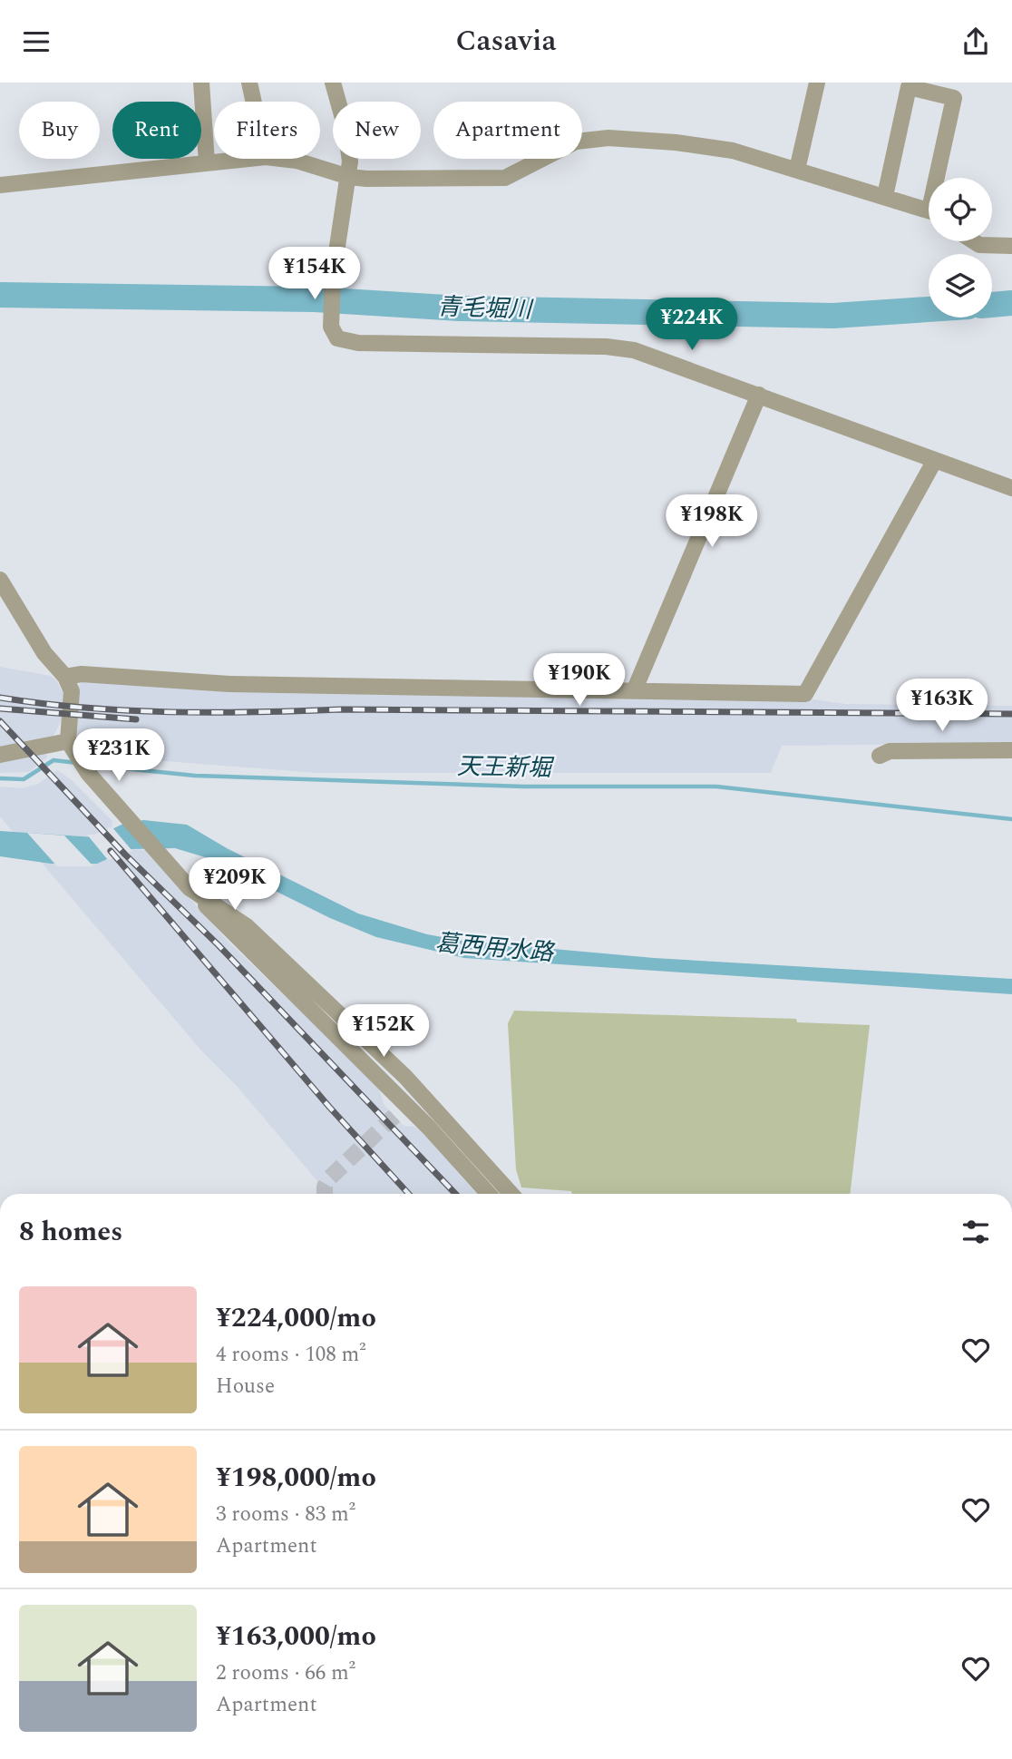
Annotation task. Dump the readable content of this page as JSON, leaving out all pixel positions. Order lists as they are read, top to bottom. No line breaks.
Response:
{"water":["青毛堀川","天王新堀","葛西用水路"],"page":{"header":"Casavia","chip":["Buy","Rent","Filters","New","Apartment"],"price":["¥154K","¥224K","¥198K","¥190K","¥163K","¥231K","¥209K","¥152K"],"heading":"8 homes","list":[{"name":"¥224,000/mo","note":"4 rooms · 108 m² · House"},{"name":"¥198,000/mo","note":"3 rooms · 83 m² · Apartment"},{"name":"¥163,000/mo","note":"2 rooms · 66 m² · Apartment"}]}}
